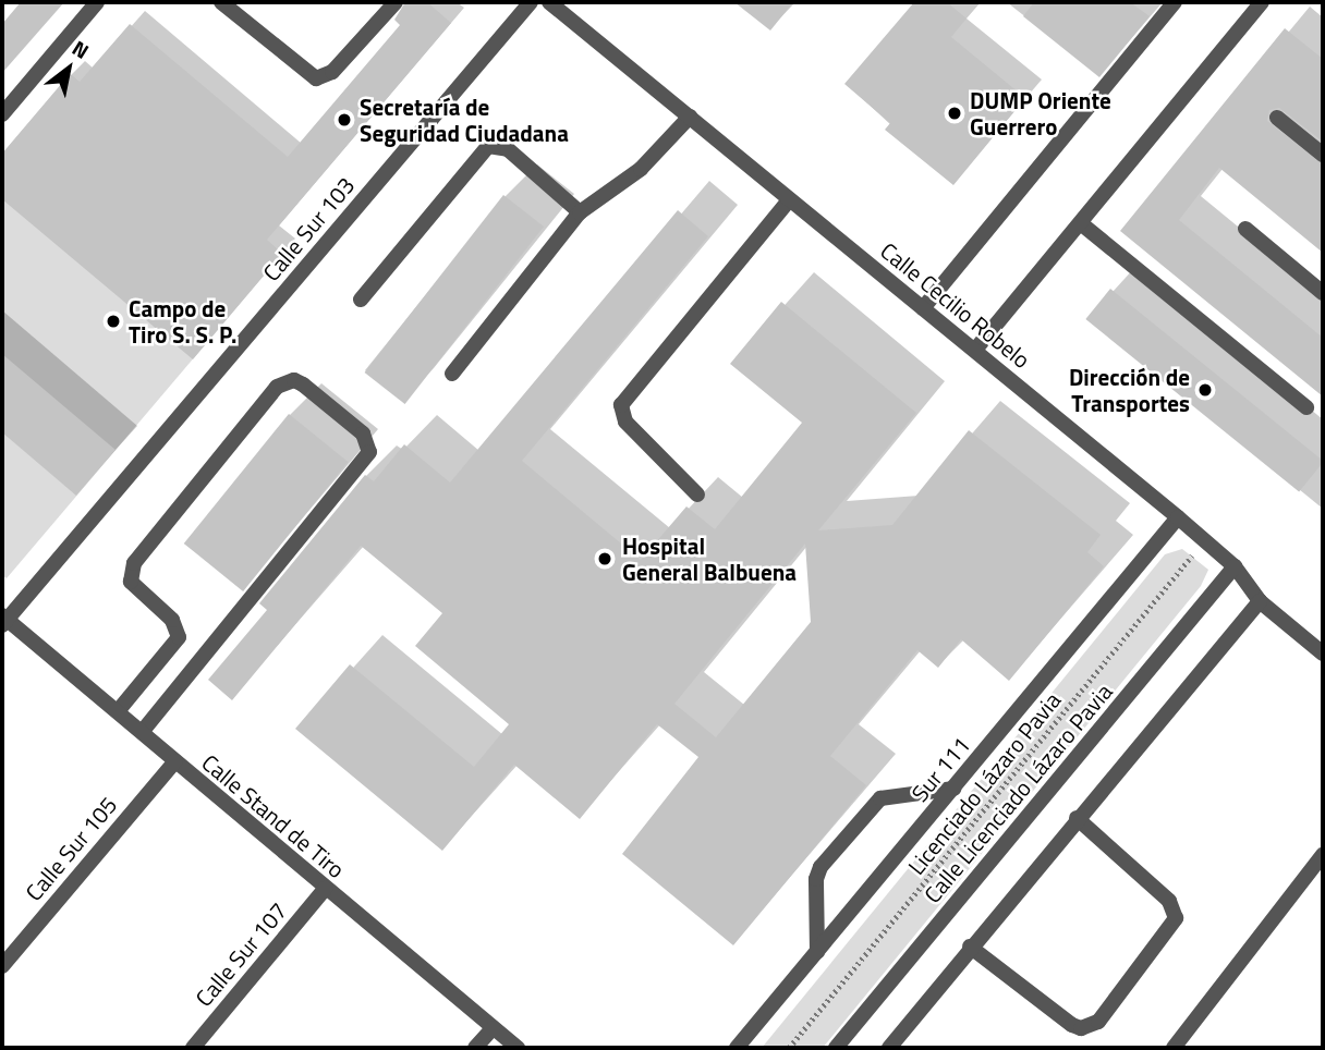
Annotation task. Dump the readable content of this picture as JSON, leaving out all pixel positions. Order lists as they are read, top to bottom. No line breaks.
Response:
{"streets":{"street":["Calle Sur 103","Calle Cecilio Robelo","Sur 111","Calle Licenciado Lázaro Pavia","Calle Stand de Tiro","Calle Sur 105","Calle Sur 107"],"path":["Licenciado Lázaro Pavia"]},"crossings":[["Calle Sur 103","Calle Stand de Tiro"],["Calle Cecilio Robelo","Sur 111"],["Calle Cecilio Robelo","Licenciado Lázaro Pavia"],["Calle Cecilio Robelo","Calle Licenciado Lázaro Pavia"],["Calle Stand de Tiro","Calle Sur 105"],["Calle Stand de Tiro","Calle Sur 107"]],"places":["DUMP Oriente Guerrero","Secretaría de Seguridad Ciudadana","Campo de Tiro S. S. P.","Dirección de Transportes","Hospital General Balbuena"],"north":"top right"}
